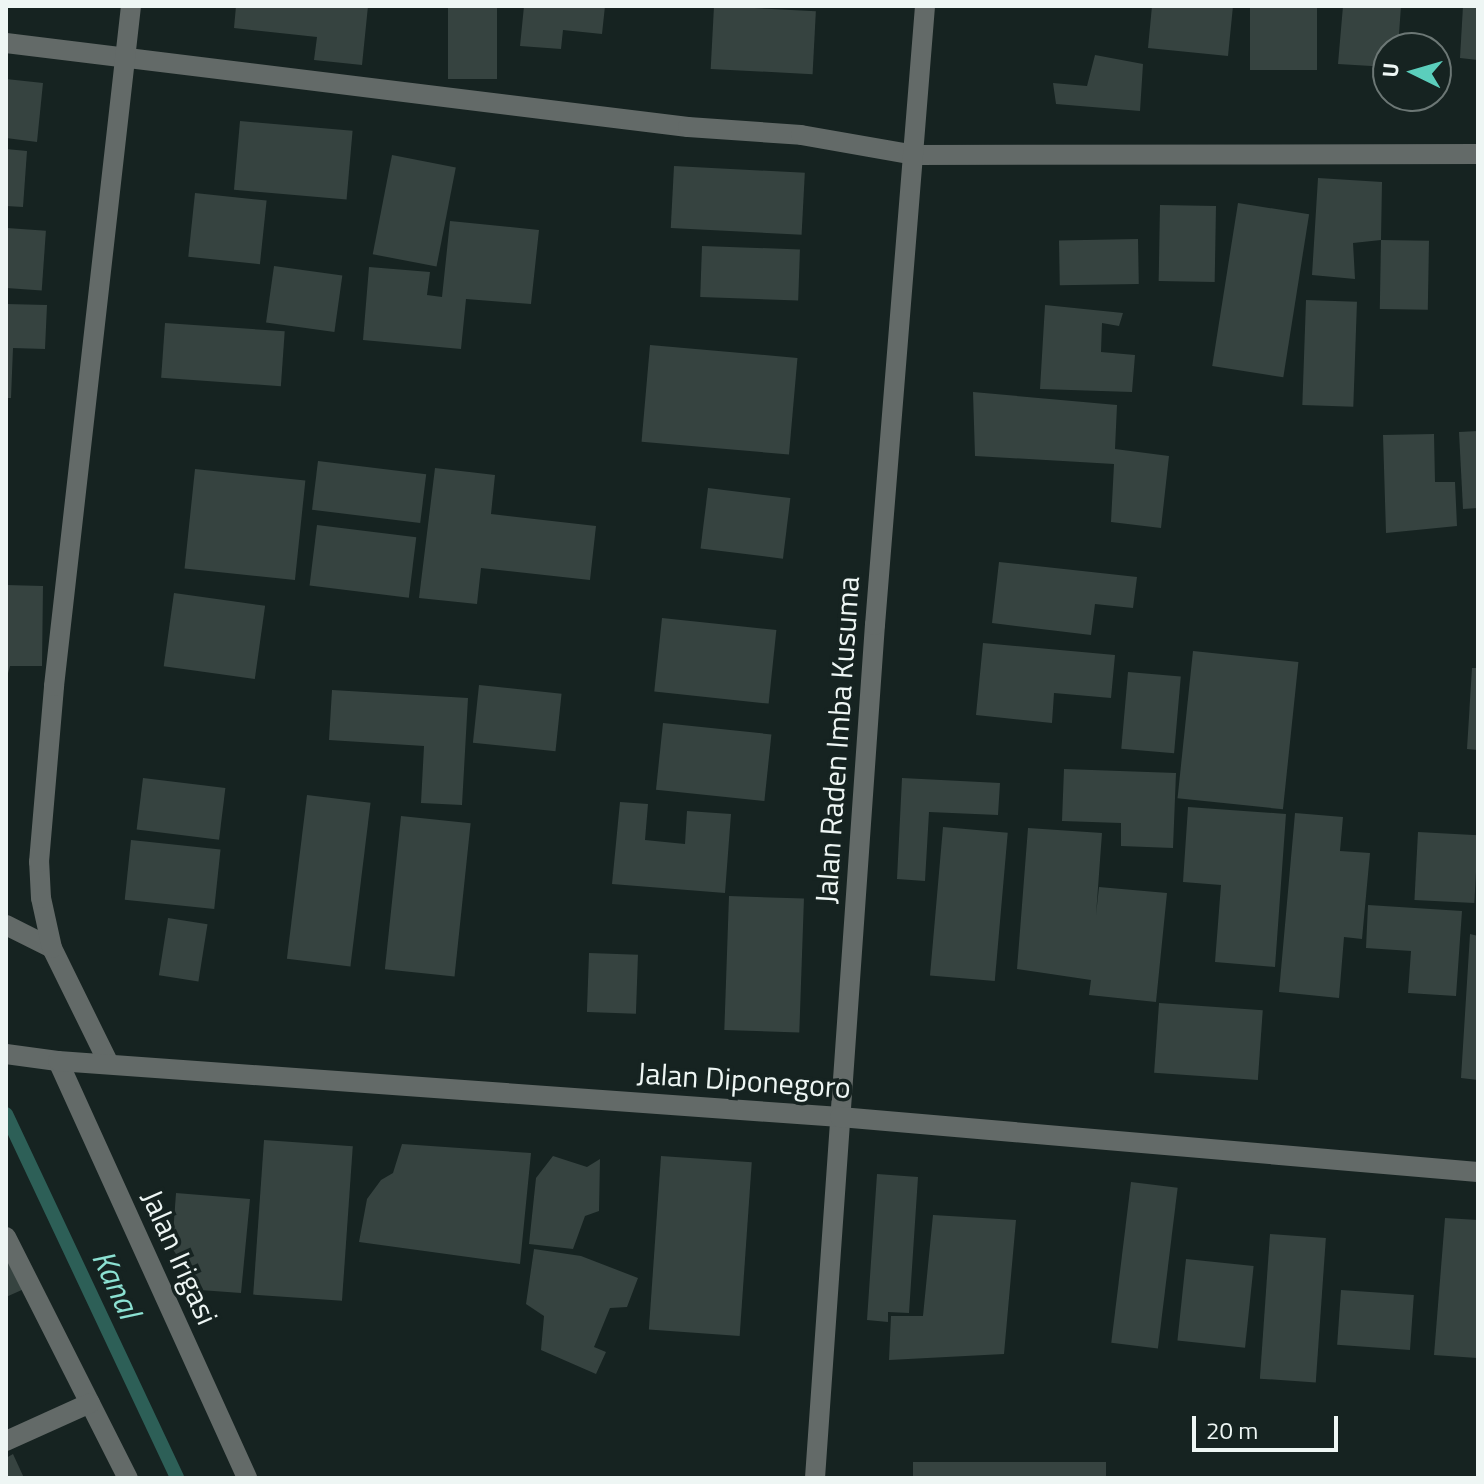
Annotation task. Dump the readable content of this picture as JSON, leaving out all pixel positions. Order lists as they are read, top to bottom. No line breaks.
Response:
{"streets":{"street":["Jalan Raden Imba Kusuma","Jalan Diponegoro","Jalan Irigasi"]},"crossings":[["Jalan Raden Imba Kusuma","Jalan Diponegoro"],["Jalan Diponegoro","Jalan Irigasi"]],"water":["Kanal"],"scale_bar":"20 m","north":"left"}
